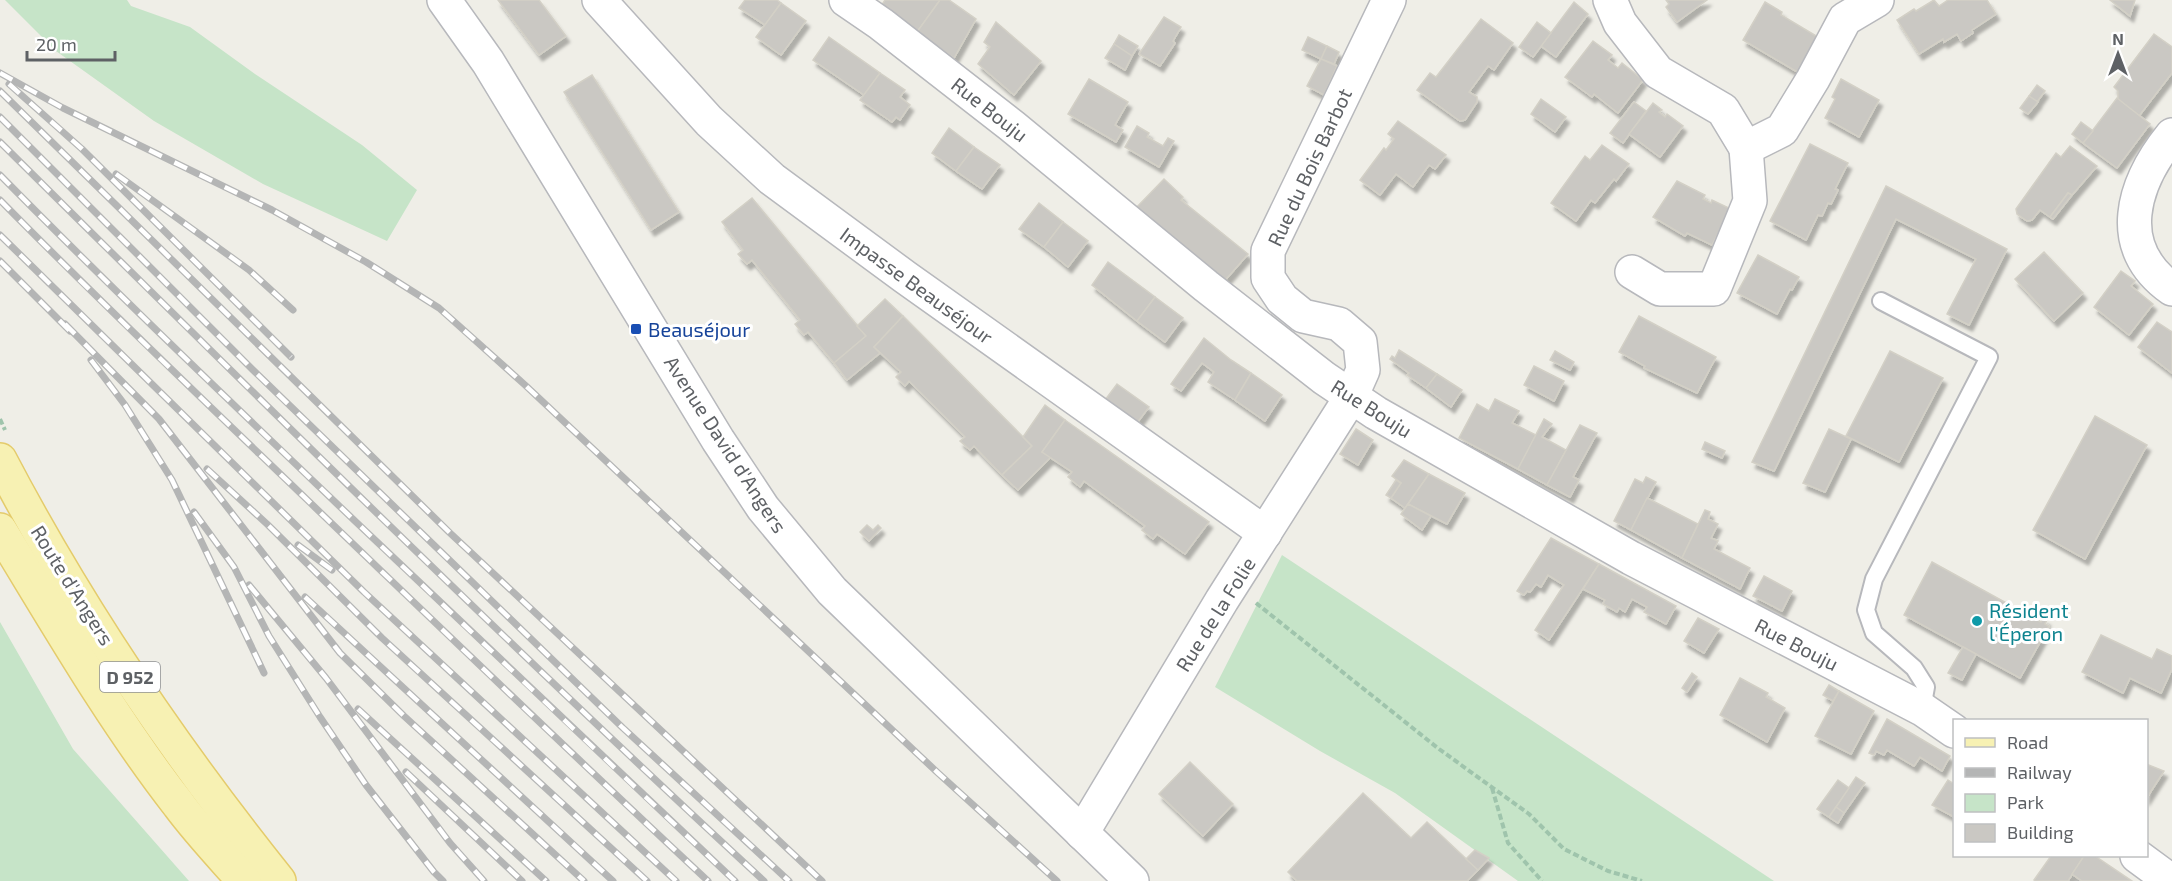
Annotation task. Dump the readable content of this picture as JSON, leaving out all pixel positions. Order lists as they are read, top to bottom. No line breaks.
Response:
{"streets":{"main road":["Route d'Angers","D 952"],"street":["Rue Bouju","Rue du Bois Barbot","Impasse Beauséjour","Avenue David d'Angers","Rue de la Folie"]},"crossings":[["Rue Bouju","Rue du Bois Barbot"],["Rue Bouju","Rue de la Folie"],["Rue du Bois Barbot","Rue de la Folie"],["Impasse Beauséjour","Rue de la Folie"],["Avenue David d'Angers","Rue de la Folie"]],"places":{"transit":["Beauséjour"],"other":["Résident l'Éperon"]},"legend":["Road","Railway","Park","Building"],"scale_bar":"20 m","north":"top"}
